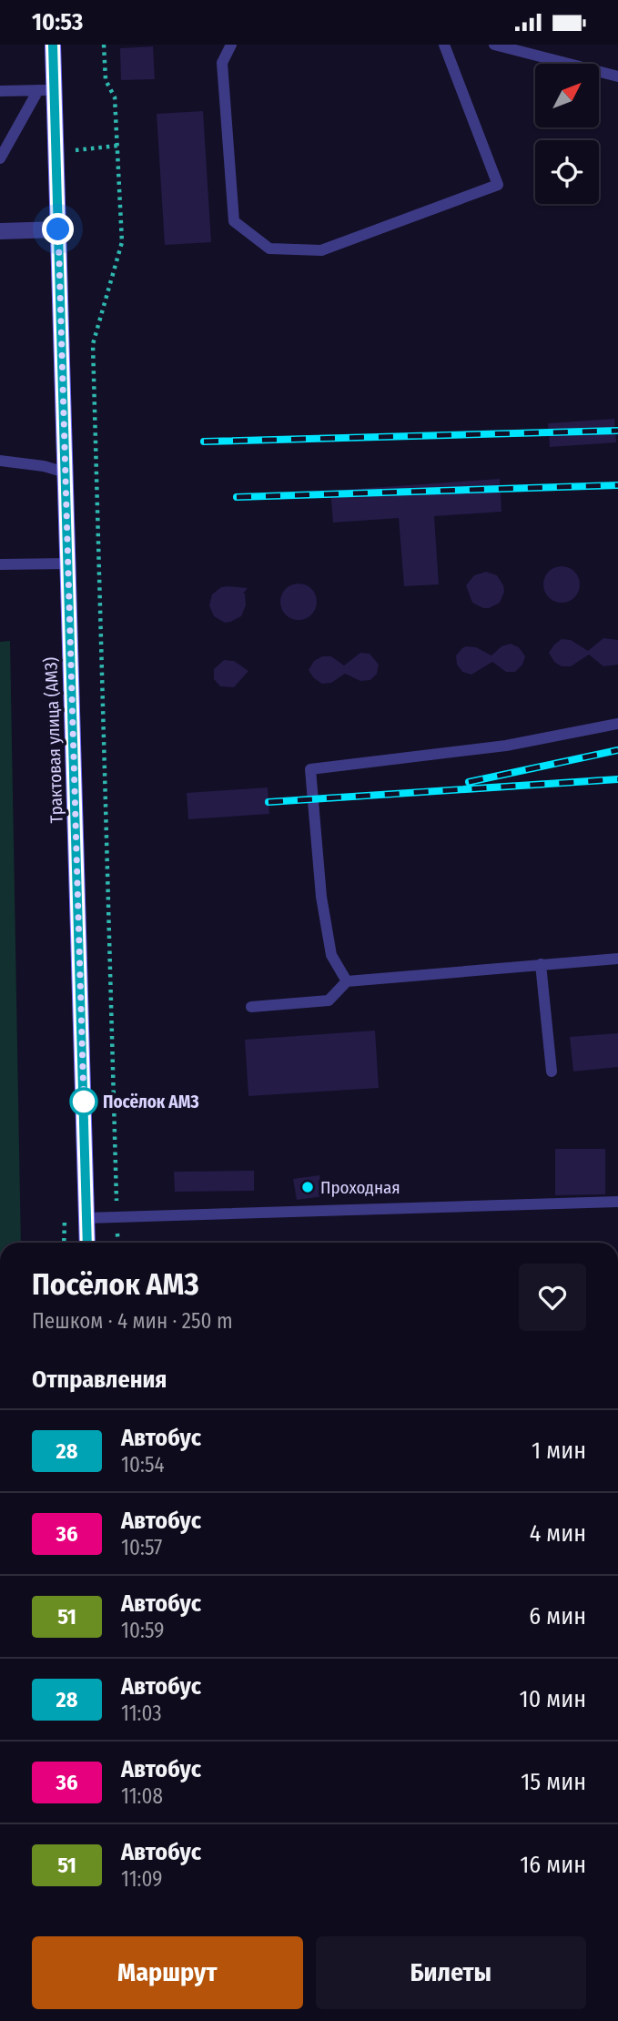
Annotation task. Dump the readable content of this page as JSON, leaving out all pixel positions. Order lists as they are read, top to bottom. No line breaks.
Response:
{"streets":{"street":["Трактовая улица (АМЗ)"]},"places":["Посёлок АМЗ","Проходная"],"lines":["bus line 28"],"north":"top right","page":{"status":"10:53","heading":[["Посёлок АМЗ","Пешком · 4 мин · 250 m"],"Отправления"],"list":[{"mark":"28","name":"Автобус","note":"10:54","value":"1 мин"},{"mark":"36","name":"Автобус","note":"10:57","value":"4 мин"},{"mark":"51","name":"Автобус","note":"10:59","value":"6 мин"},{"mark":"28","name":"Автобус","note":"11:03","value":"10 мин"},{"mark":"36","name":"Автобус","note":"11:08","value":"15 мин"},{"mark":"51","name":"Автобус","note":"11:09","value":"16 мин"}],"buttons":["Маршрут","Билеты"]}}
